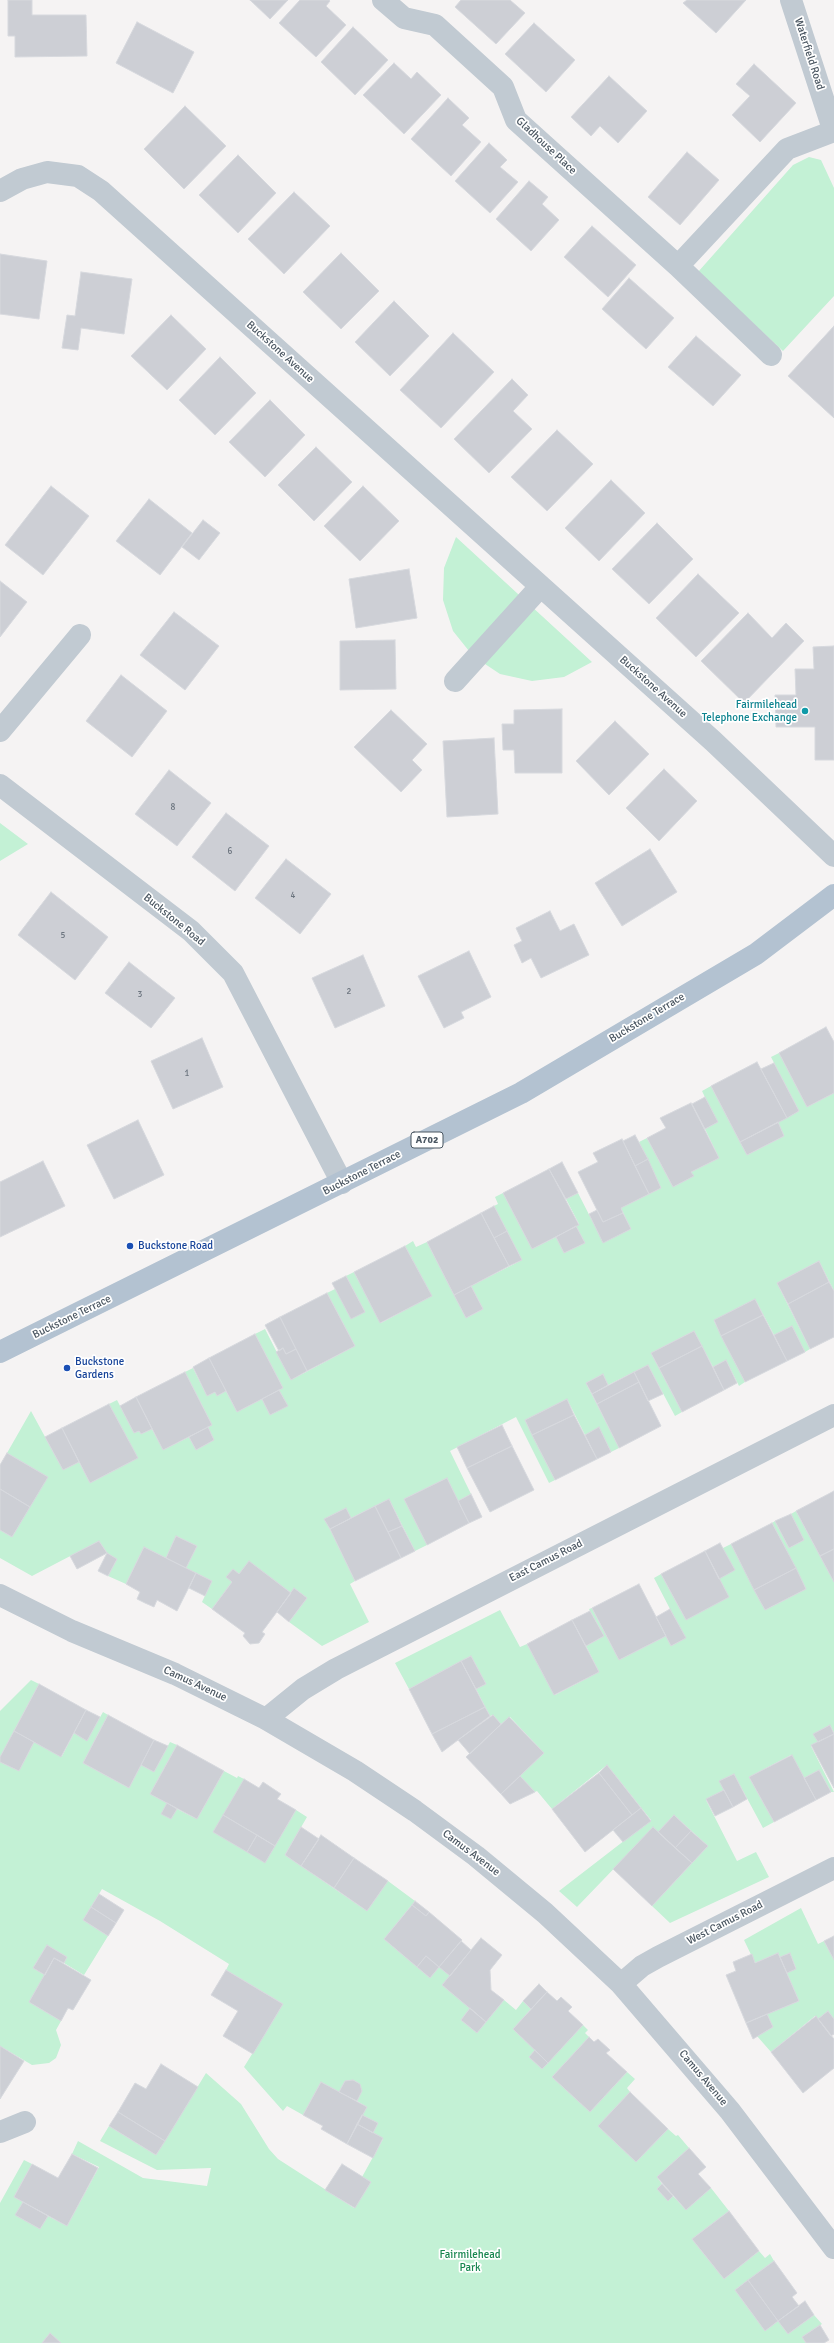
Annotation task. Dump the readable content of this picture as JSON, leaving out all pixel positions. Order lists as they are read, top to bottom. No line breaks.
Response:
{"streets":{"main road":["Buckstone Terrace","A702"],"street":["Waterfield Road","Gladhouse Place","Buckstone Avenue","Buckstone Road","East Camus Road","Camus Avenue","West Camus Road"]},"crossings":[["Buckstone Road","Buckstone Terrace"],["East Camus Road","Camus Avenue"],["Camus Avenue","West Camus Road"]],"parks":["Fairmilehead Park"],"places":["Fairmilehead Telephone Exchange","Buckstone Road","Buckstone Gardens"],"house_numbers":["8","6","4","5","2","3","1"]}
